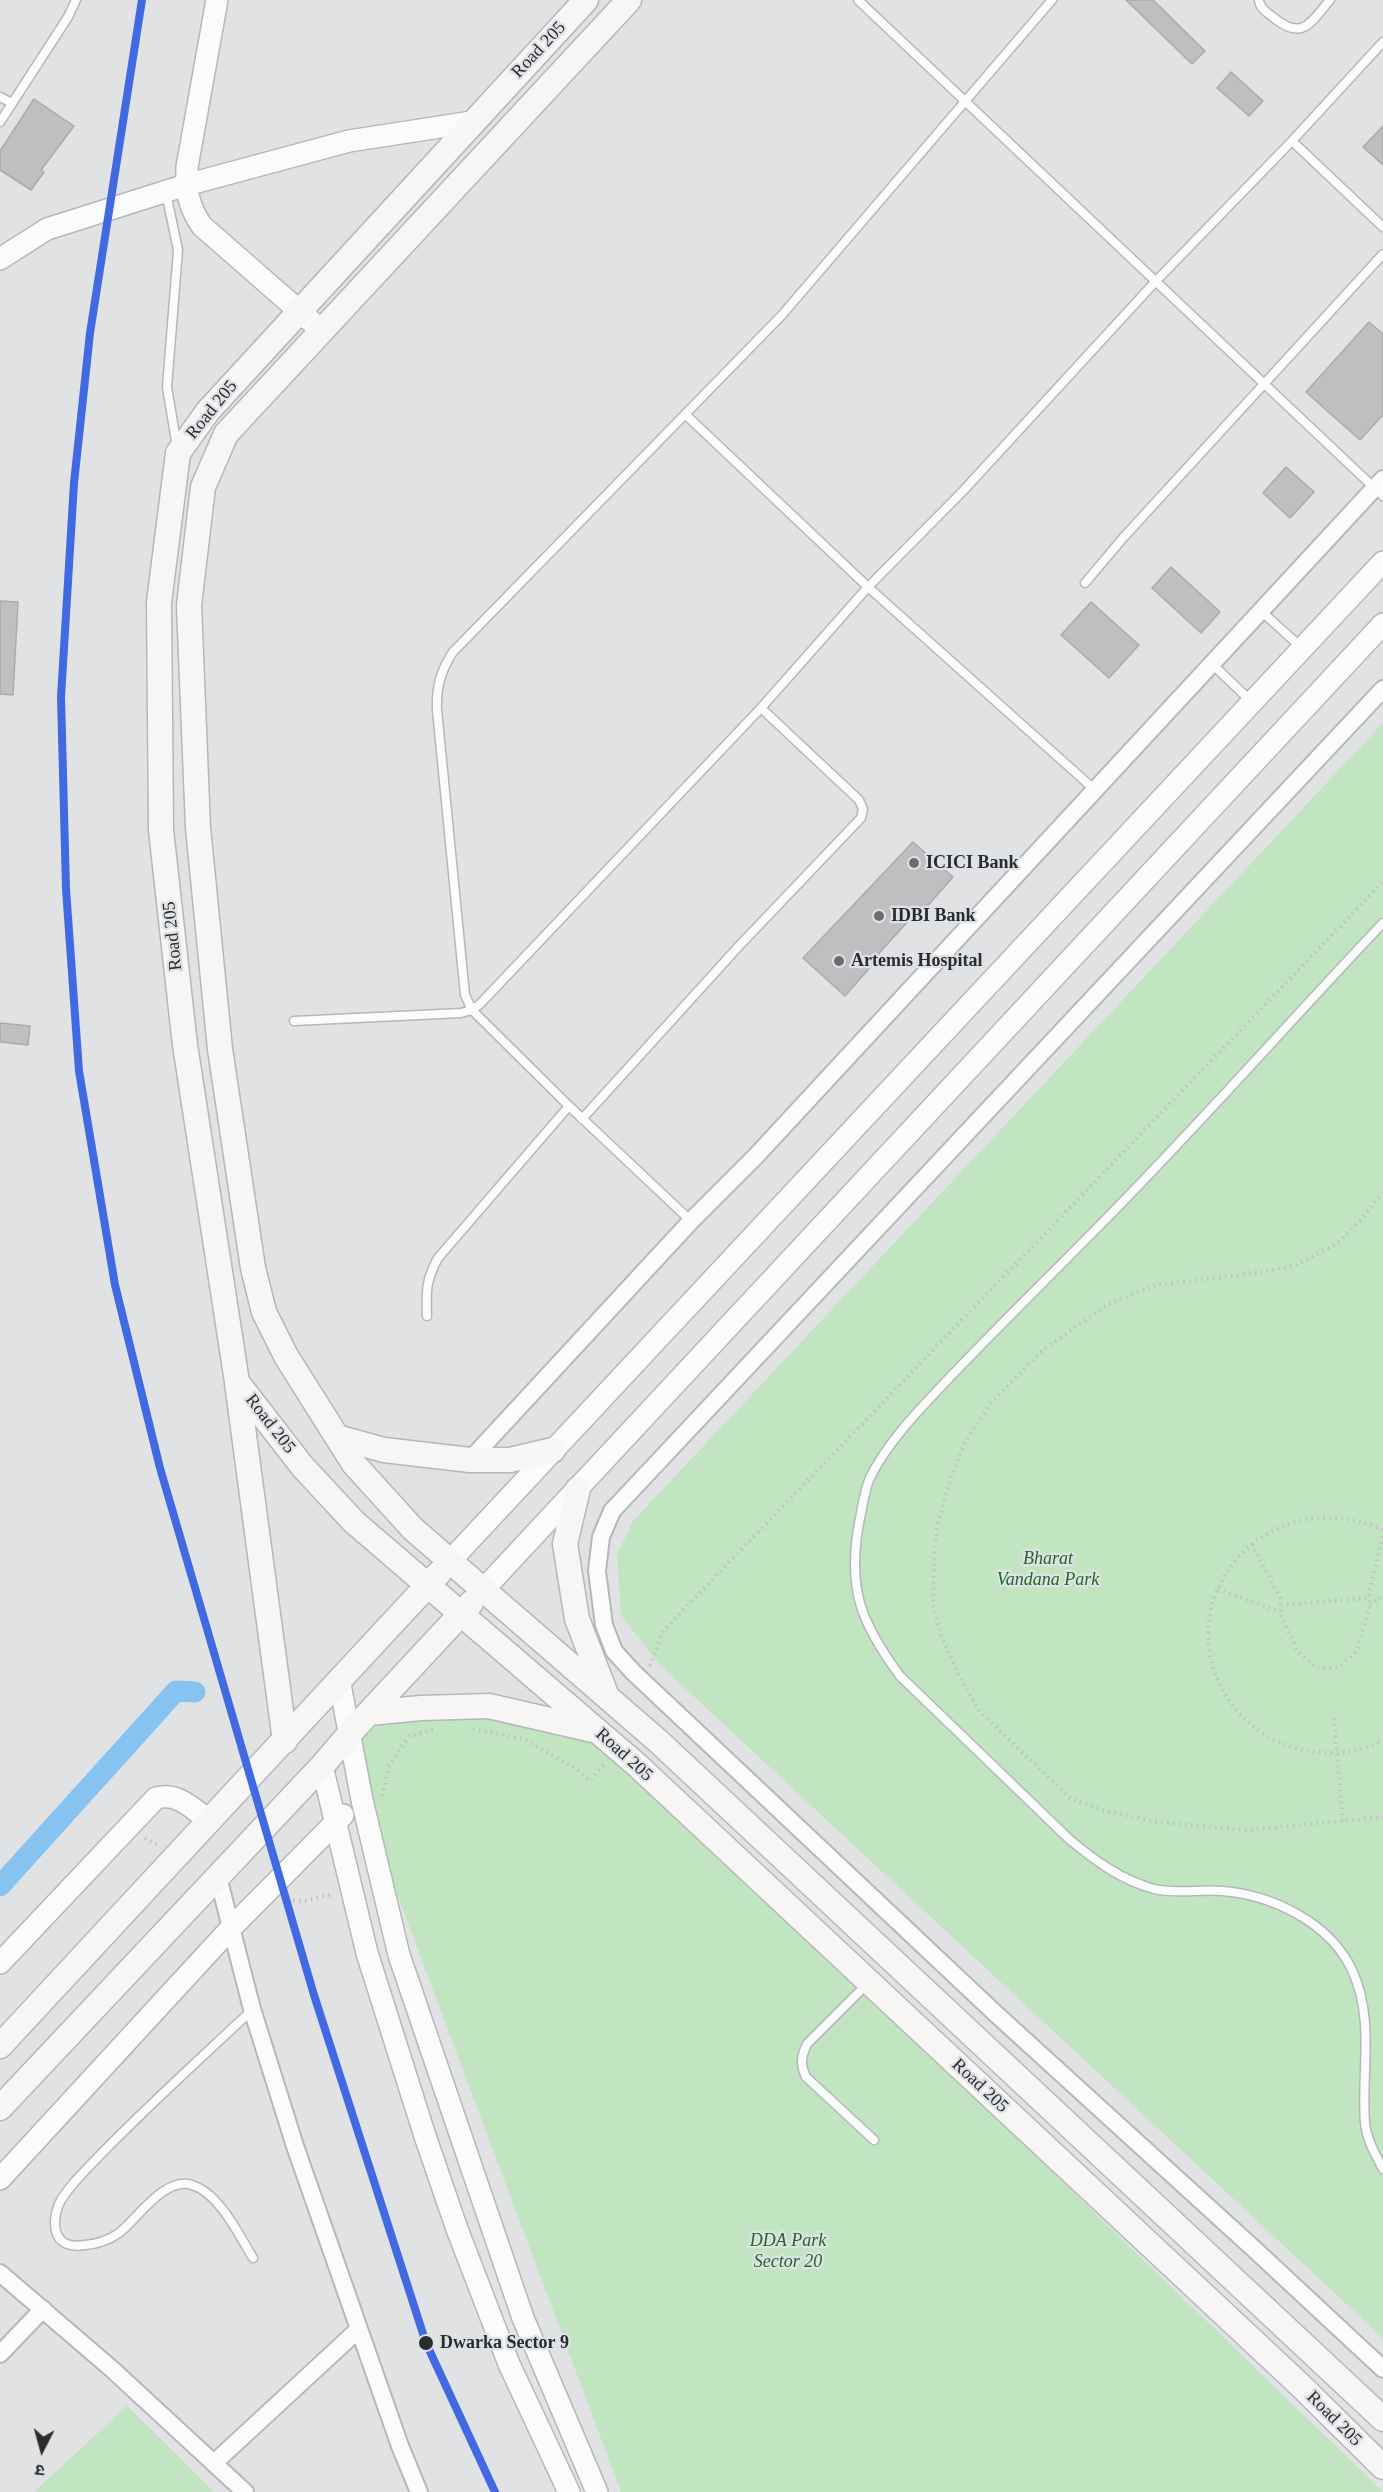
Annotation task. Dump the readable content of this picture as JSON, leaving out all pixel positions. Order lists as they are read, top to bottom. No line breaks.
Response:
{"streets":{"main road":["Road 205"]},"parks":["Bharat Vandana Park","DDA Park Sector 20"],"places":["ICICI Bank","IDBI Bank","Artemis Hospital","Dwarka Sector 9"],"north":"bottom"}
